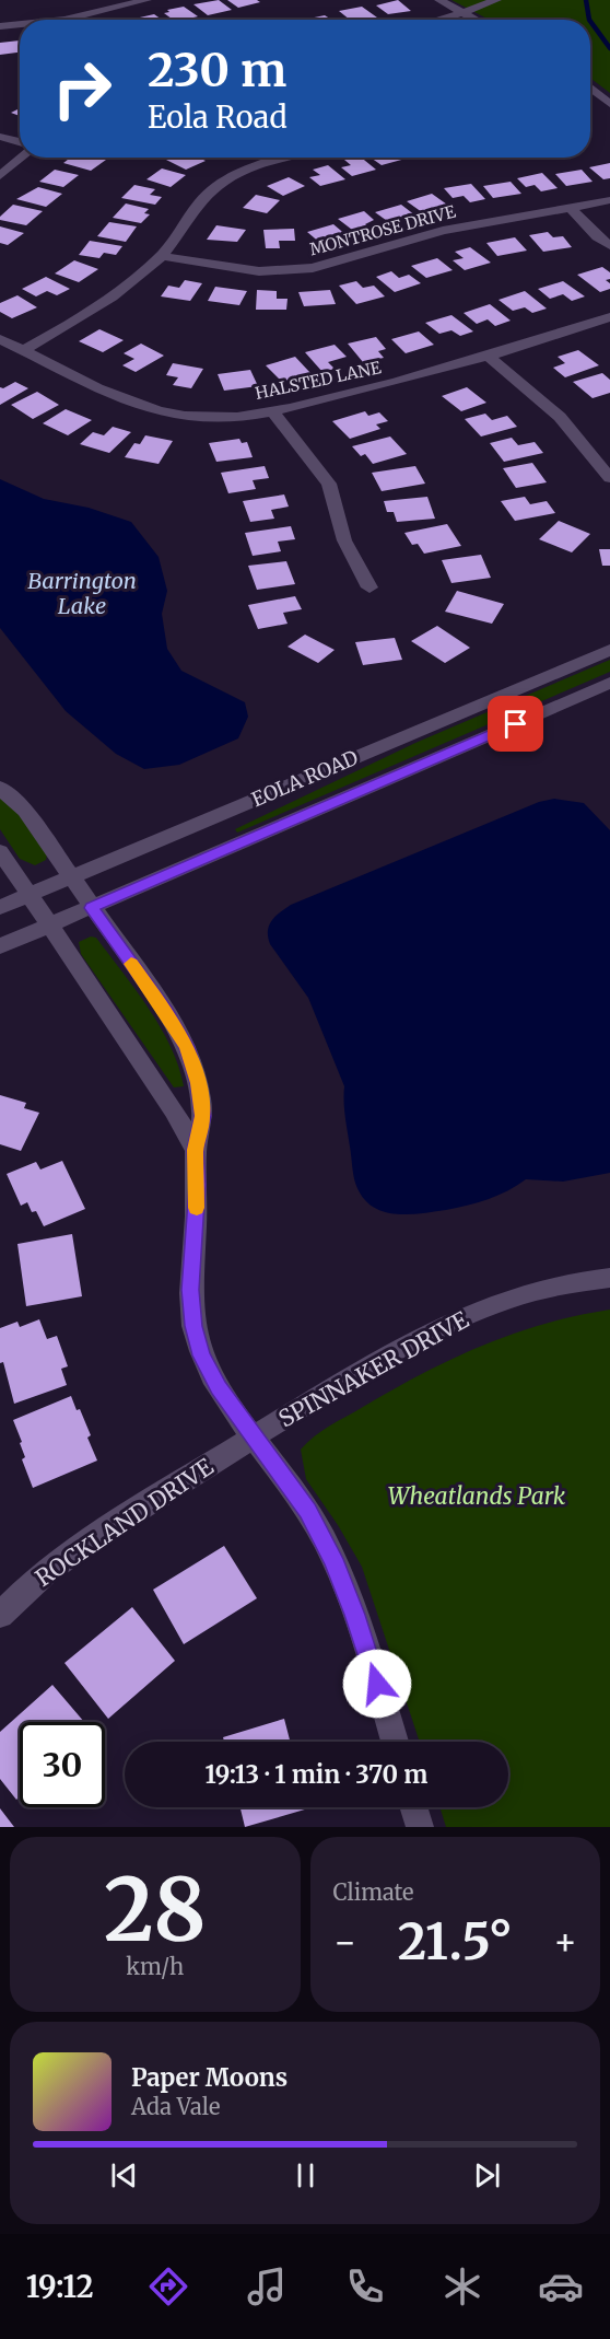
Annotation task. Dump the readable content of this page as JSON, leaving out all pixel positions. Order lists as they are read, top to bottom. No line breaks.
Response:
{"streets":{"street":["MONTROSE DRIVE","HALSTED LANE","EOLA ROAD","SPINNAKER DRIVE","ROCKLAND DRIVE"]},"crossings":[["SPINNAKER DRIVE","ROCKLAND DRIVE"]],"water":["Barrington Lake"],"parks":["Wheatlands Park"],"page":{"turn":["230 m","Eola Road"],"limit":"30","trip":"19:13 · 1 min · 370 m","tile":[["28","km/h"],"Climate"],"heat":["−","21.5°","+"],"song":["Paper Moons","Ada Vale"],"tabs":"19:12"}}
